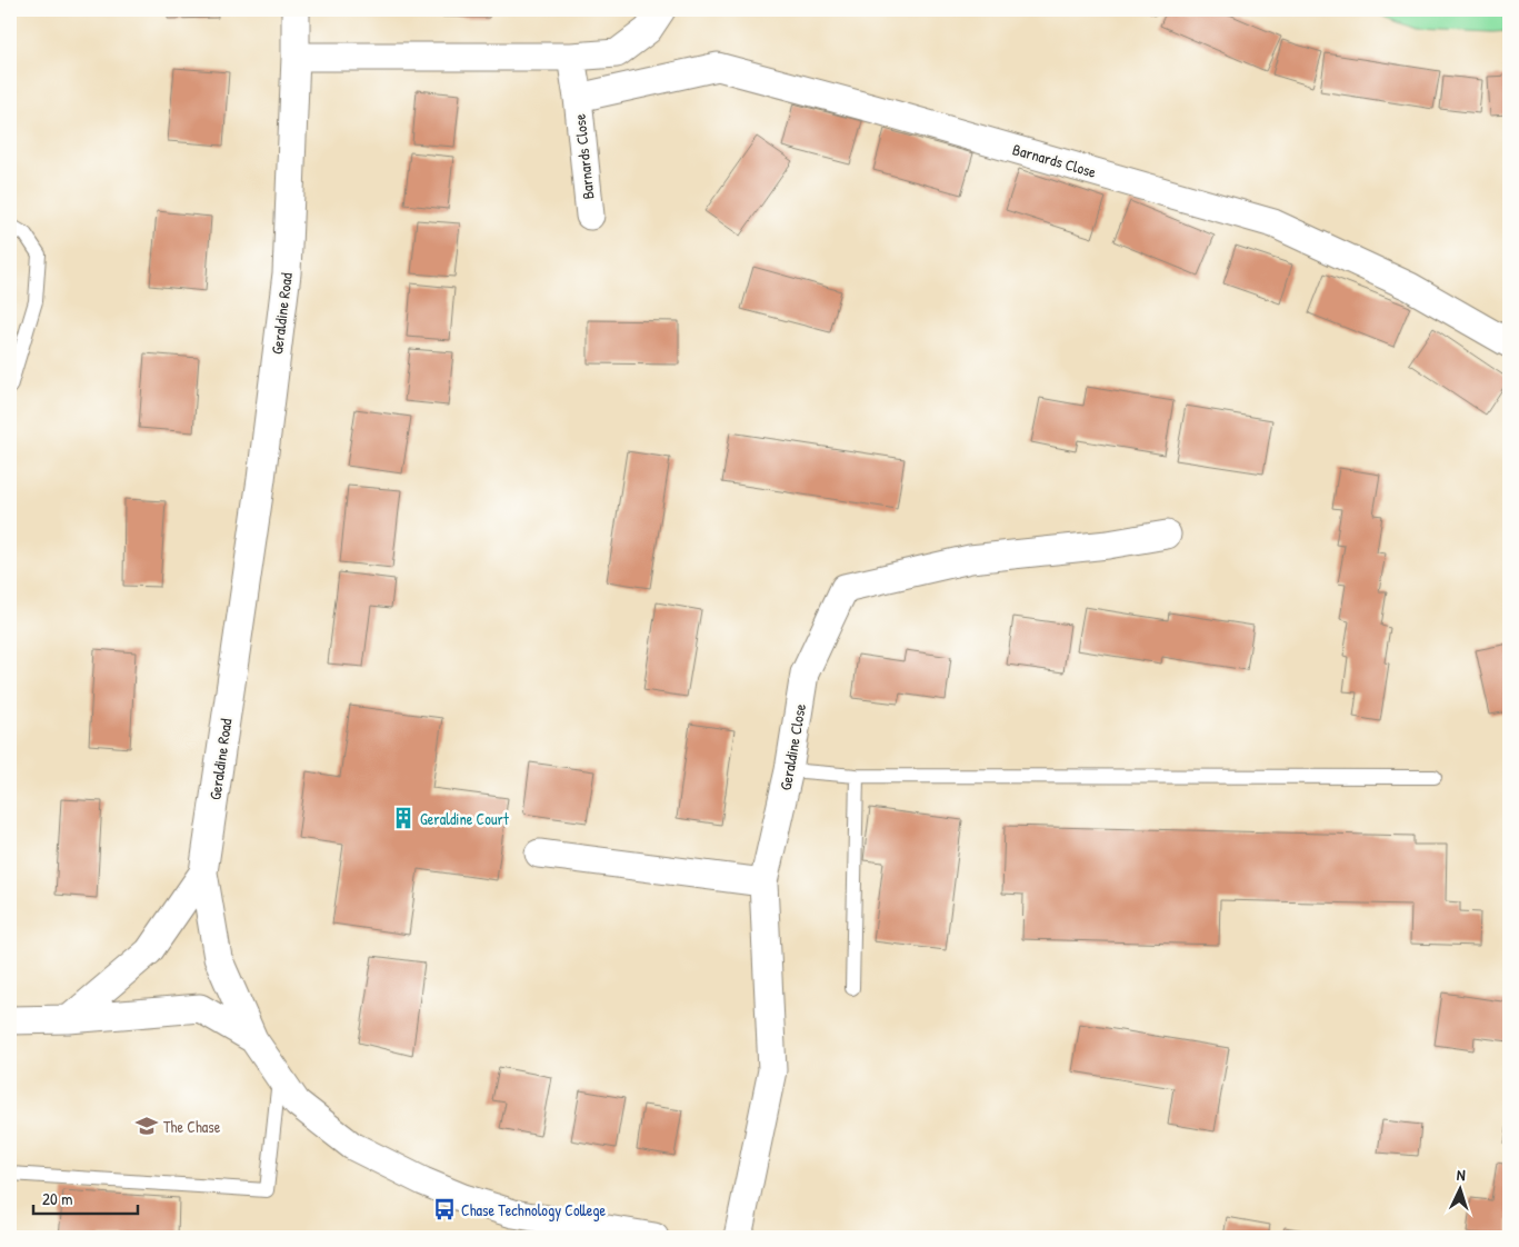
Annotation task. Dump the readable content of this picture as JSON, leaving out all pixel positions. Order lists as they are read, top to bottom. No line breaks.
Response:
{"streets":{"street":["Barnards Close","Geraldine Road","Geraldine Close"]},"places":{"building":["Geraldine Court"],"school or university":["The Chase"],"bus stop":["Chase Technology College"]},"scale_bar":"20 m","north":"top"}
